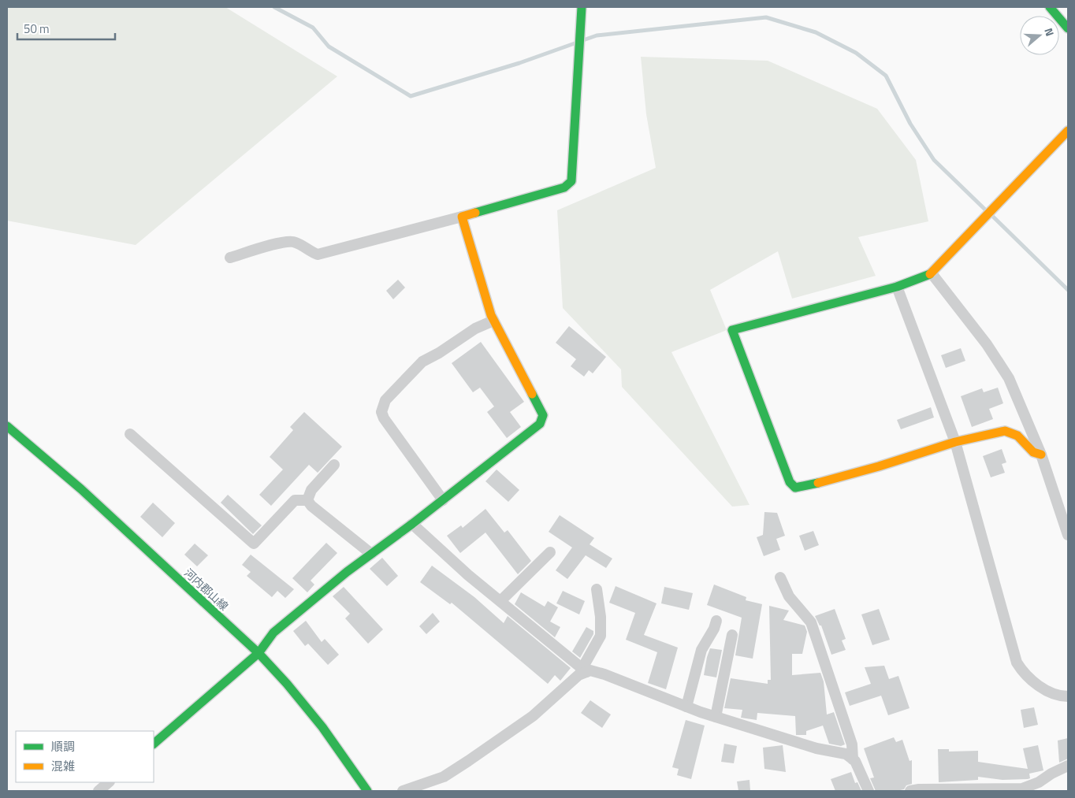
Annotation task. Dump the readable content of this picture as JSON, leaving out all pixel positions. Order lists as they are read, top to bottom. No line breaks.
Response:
{"streets":{"street":["河内郡山線"]},"legend":["順調","混雑"],"scale_bar":"50 m","north":"right"}
